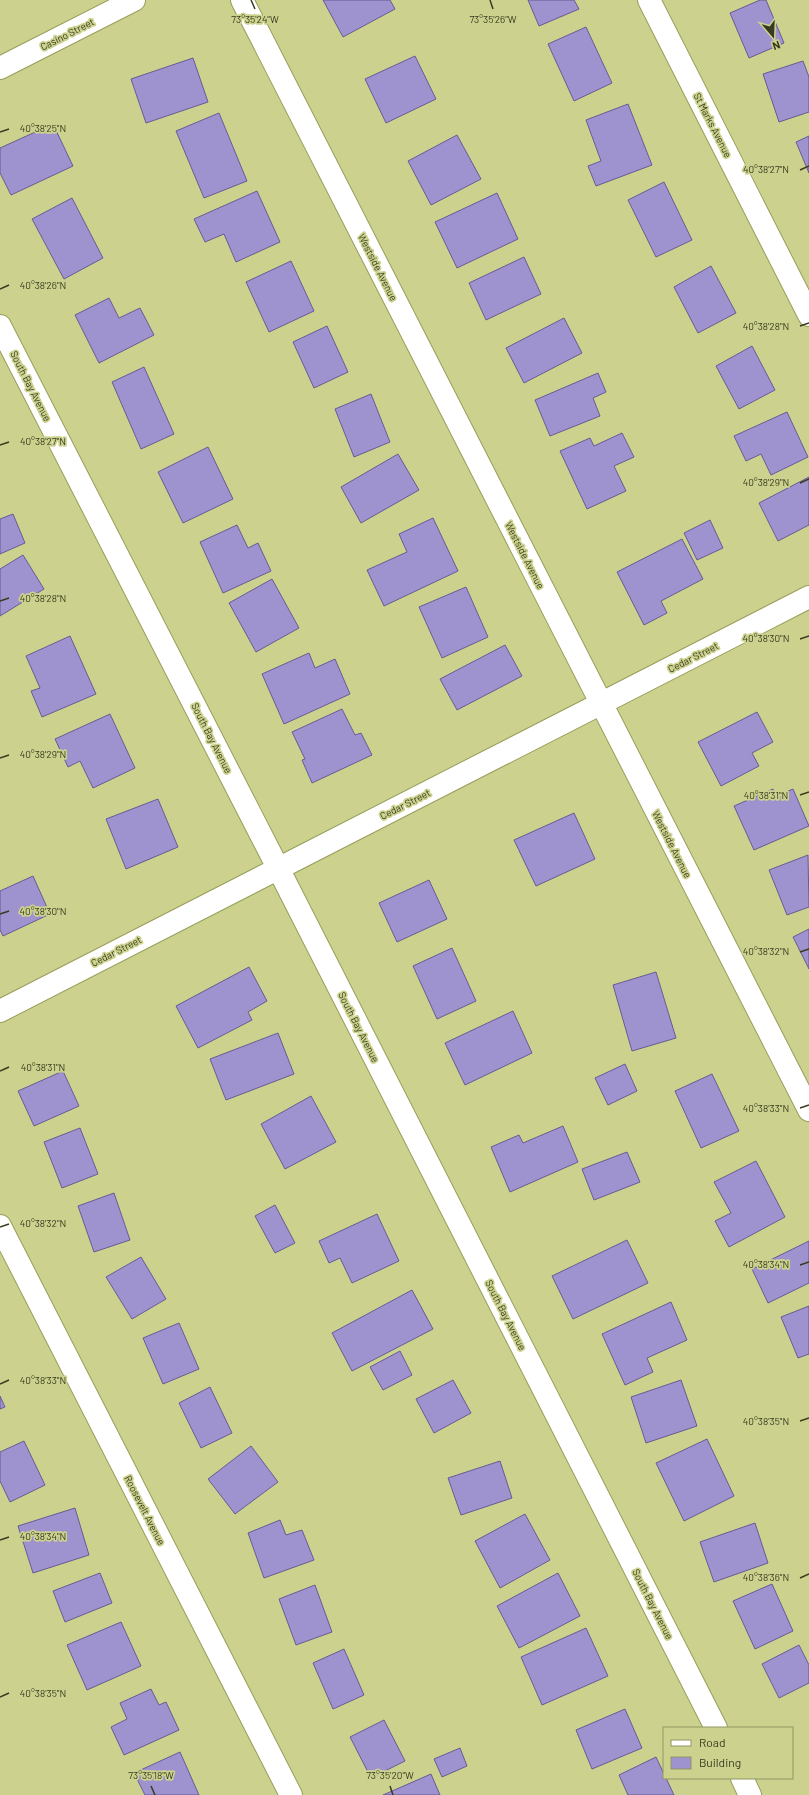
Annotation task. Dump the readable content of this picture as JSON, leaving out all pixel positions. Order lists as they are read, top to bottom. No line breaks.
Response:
{"streets":{"street":["Casino Street","St Marks Avenue","Westside Avenue","South Bay Avenue","Cedar Street","Roosevelt Avenue"]},"crossings":[["Westside Avenue","Cedar Street"],["South Bay Avenue","Cedar Street"]],"legend":["Road","Building"],"north":"bottom","coordinates":["73°35'24\"W","73°35'26\"W","40°38'25\"N","40°38'27\"N","40°38'26\"N","40°38'28\"N","40°38'29\"N","40°38'30\"N","40°38'31\"N","40°38'32\"N","40°38'33\"N","40°38'34\"N","40°38'35\"N","40°38'36\"N","73°35'18\"W","73°35'20\"W"]}
